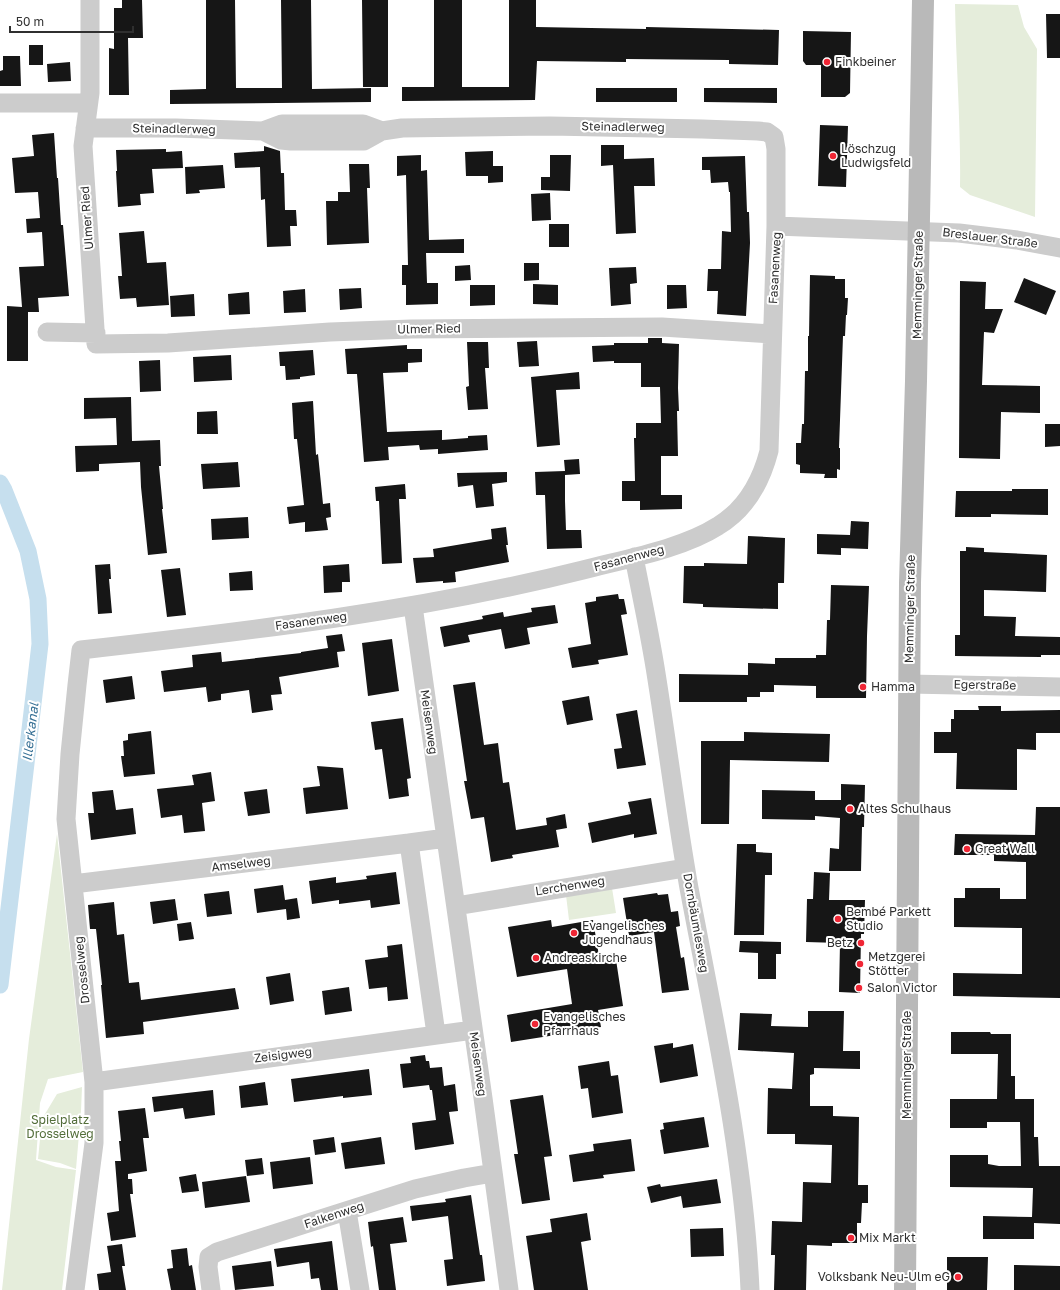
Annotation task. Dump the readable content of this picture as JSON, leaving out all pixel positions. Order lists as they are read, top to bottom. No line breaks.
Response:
{"streets":{"main road":["Memminger Straße"],"street":["Steinadlerweg","Ulmer Ried","Breslauer Straße","Fasanenweg","Egerstraße","Meisenweg","Amselweg","Lerchenweg","Dornbäumlesweg","Drosselweg","Zeisigweg","Falkenweg"]},"crossings":[["Steinadlerweg","Ulmer Ried"],["Steinadlerweg","Fasanenweg"],["Ulmer Ried","Fasanenweg"],["Breslauer Straße","Fasanenweg"],["Breslauer Straße","Memminger Straße"],["Fasanenweg","Memminger Straße"],["Fasanenweg","Meisenweg"],["Fasanenweg","Dornbäumlesweg"],["Fasanenweg","Drosselweg"],["Memminger Straße","Egerstraße"],["Meisenweg","Lerchenweg"],["Meisenweg","Zeisigweg"],["Meisenweg","Falkenweg"],["Amselweg","Drosselweg"],["Lerchenweg","Dornbäumlesweg"],["Drosselweg","Zeisigweg"]],"water":["Illerkanal"],"parks":["Spielplatz Drosselweg"],"places":["Finkbeiner","Löschzug Ludwigsfeld","Hamma","Altes Schulhaus","Great Wall","Bembé Parkett Studio","Evangelisches Jugendhaus","Betz","Andreaskirche","Metzgerei Stötter","Salon Victor","Evangelisches Pfarrhaus","Mix Markt","Volksbank Neu-Ulm eG"],"scale_bar":"50 m"}
